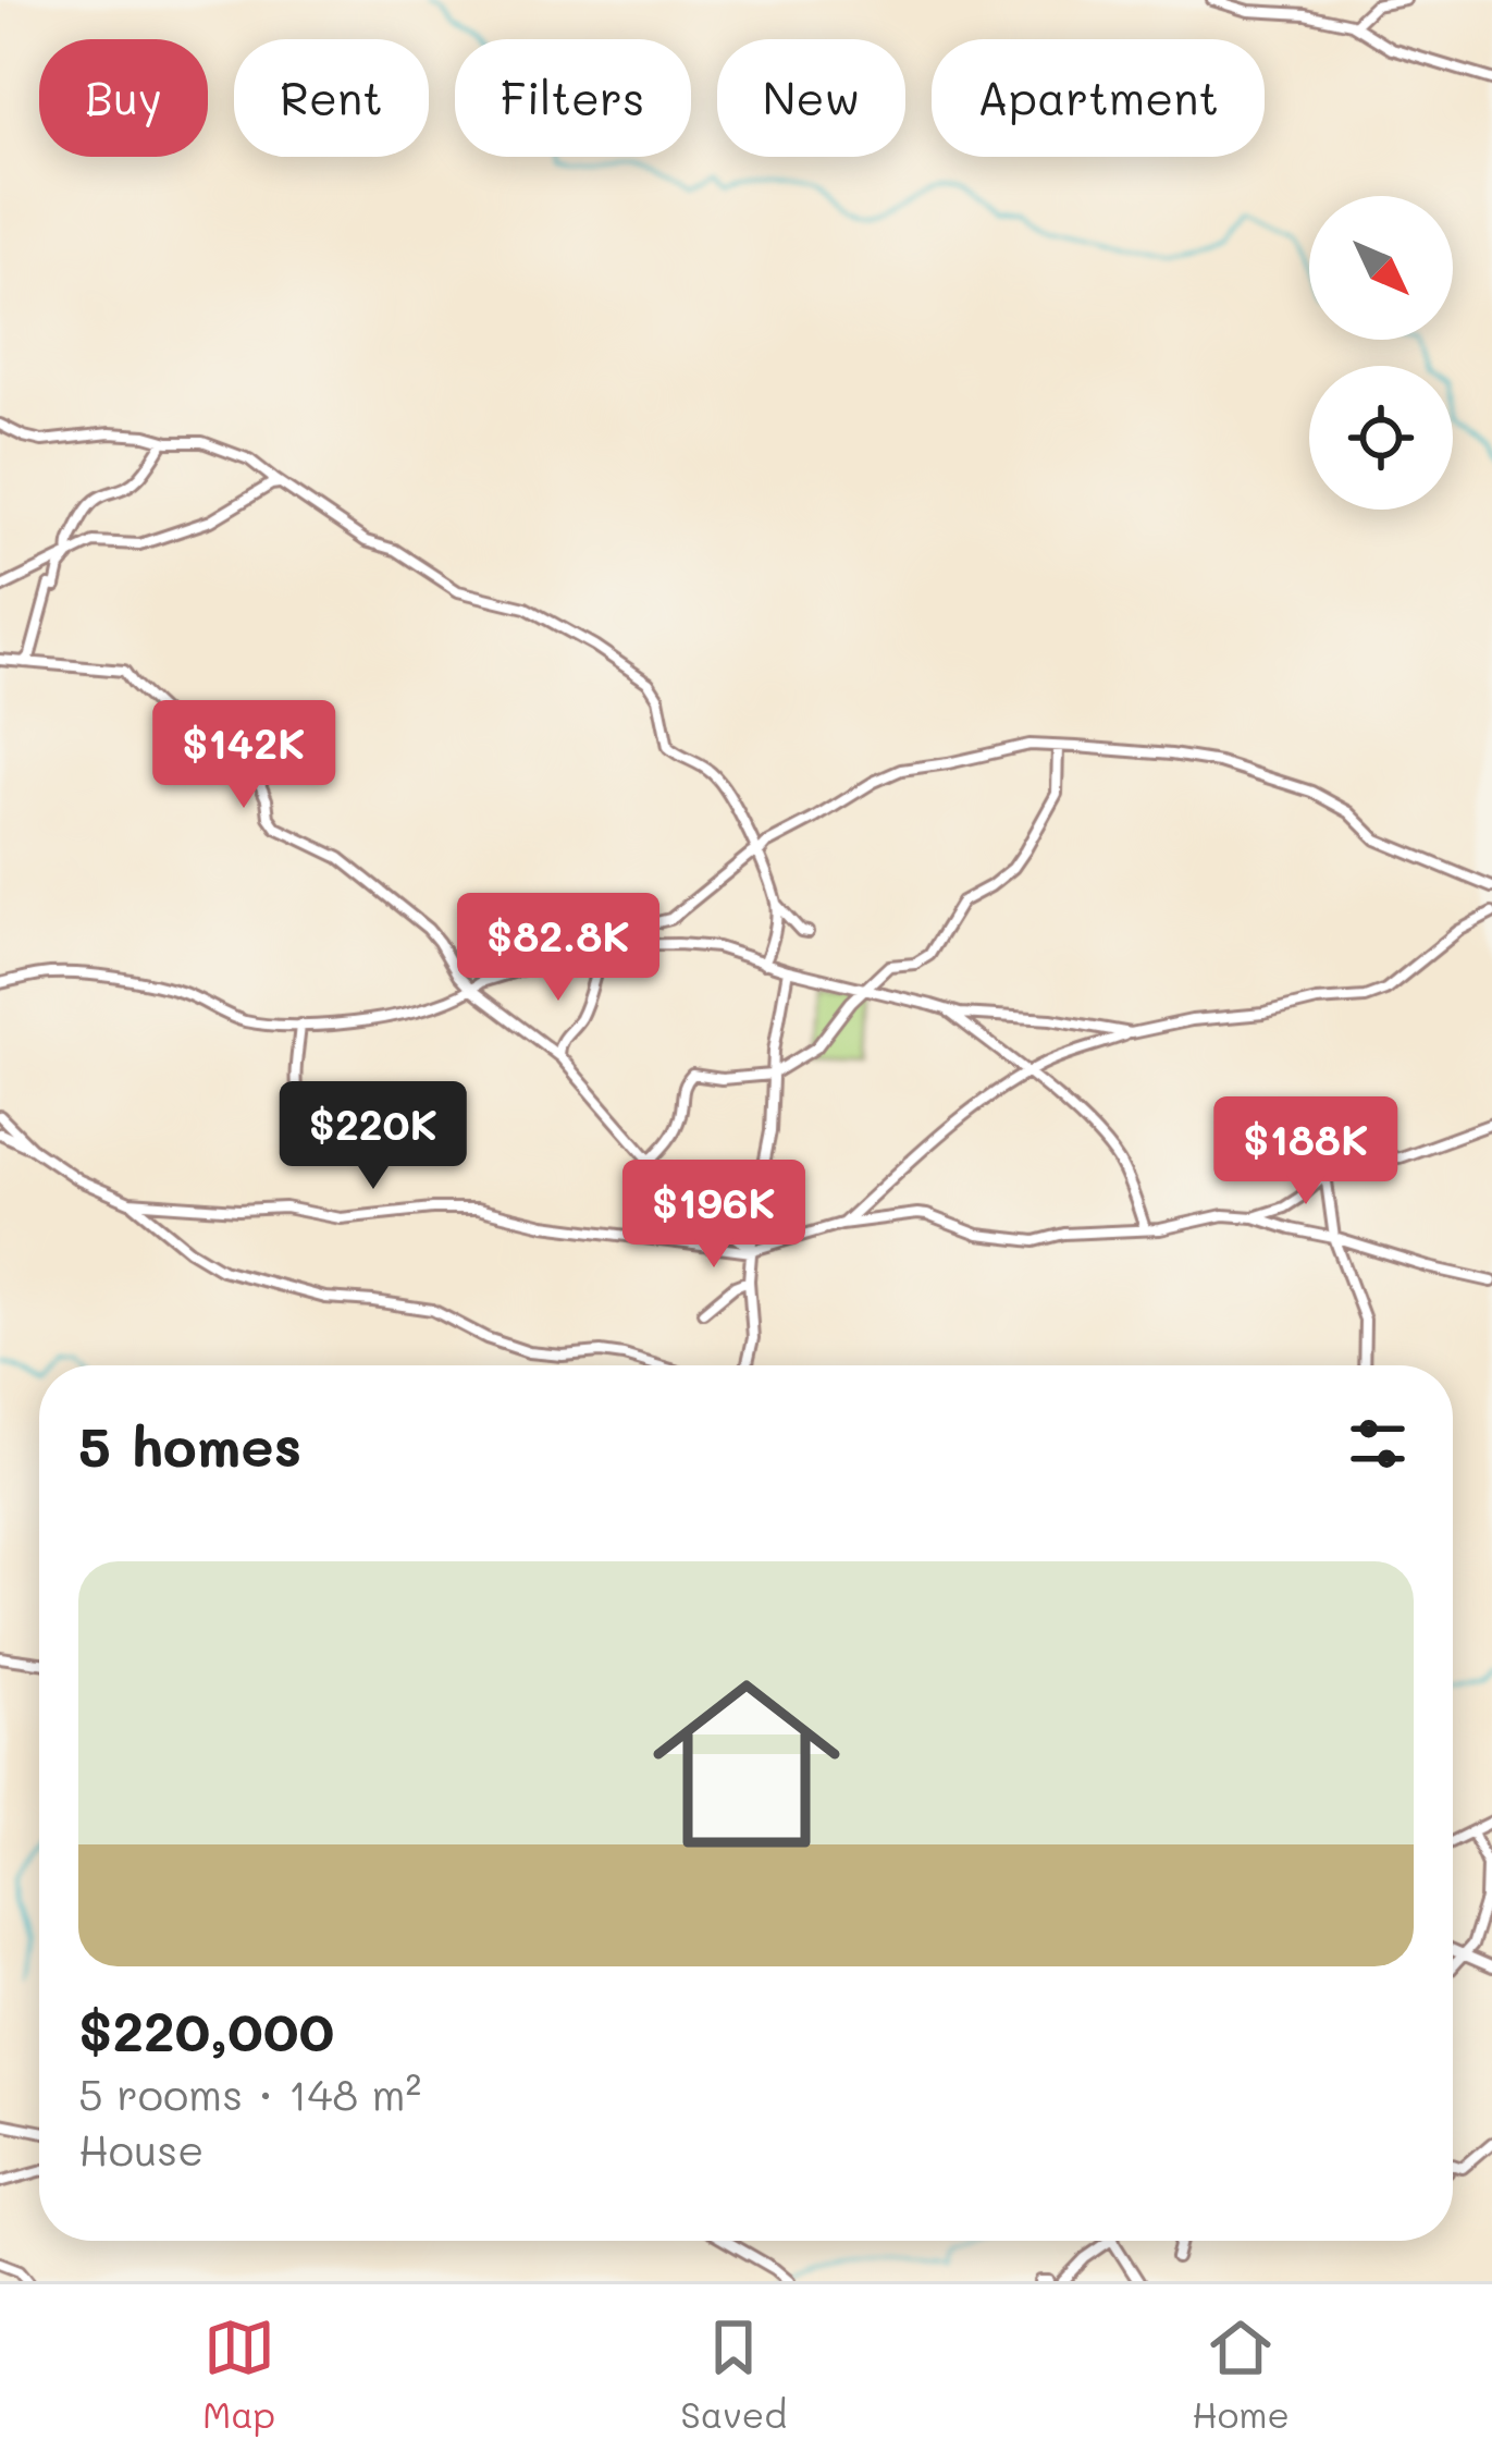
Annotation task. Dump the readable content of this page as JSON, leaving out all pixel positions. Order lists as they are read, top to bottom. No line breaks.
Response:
{"north":"bottom right","page":{"chip":["Buy","Rent","Filters","New","Apartment"],"price":["$142K","$82.8K","$220K","$188K","$196K"],"heading":"5 homes","list":[{"name":"$220,000","note":"5 rooms · 148 m² · House"}],"tabs":["Map","Saved","Home"]}}
